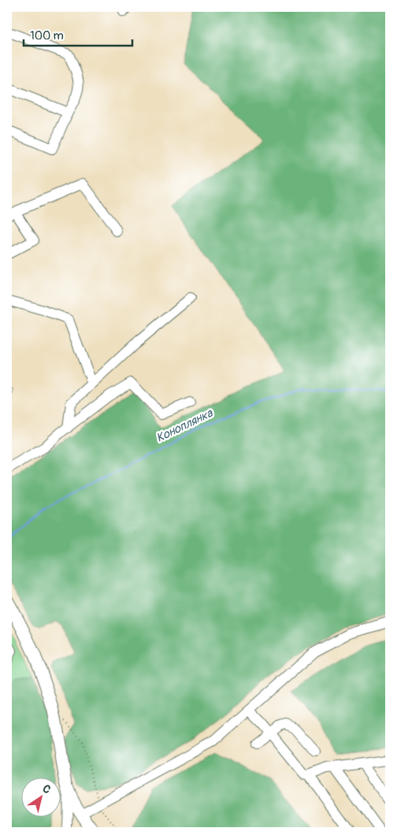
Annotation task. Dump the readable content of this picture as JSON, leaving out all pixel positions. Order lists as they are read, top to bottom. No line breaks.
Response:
{"water":["Коноплянка"],"scale_bar":"100 m","north":"top right"}
